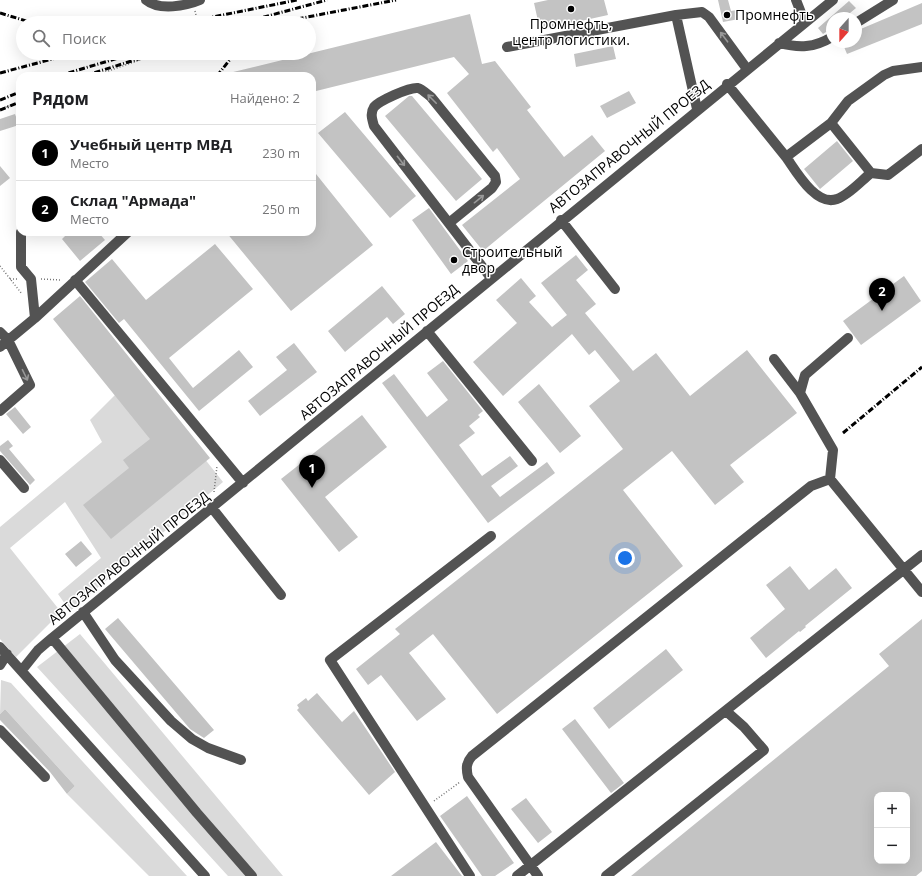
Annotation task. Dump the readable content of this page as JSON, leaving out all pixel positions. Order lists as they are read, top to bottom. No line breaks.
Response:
{"streets":{"street":["АВТОЗАПРАВОЧНЫЙ ПРОЕЗД"]},"places":["Промнефть, центр логистики.","Промнефть","Строительный двор"],"north":"bottom","page":{"search":"Поиск","heading":["Рядом","Найдено: 2"],"list":[{"mark":"1","name":"Учебный центр МВД","note":"Место","value":"230 m"},{"mark":"2","name":"Склад \"Армада\"","note":"Место","value":"250 m"}],"pins":["2","1"],"map_buttons":["+","−"]}}
